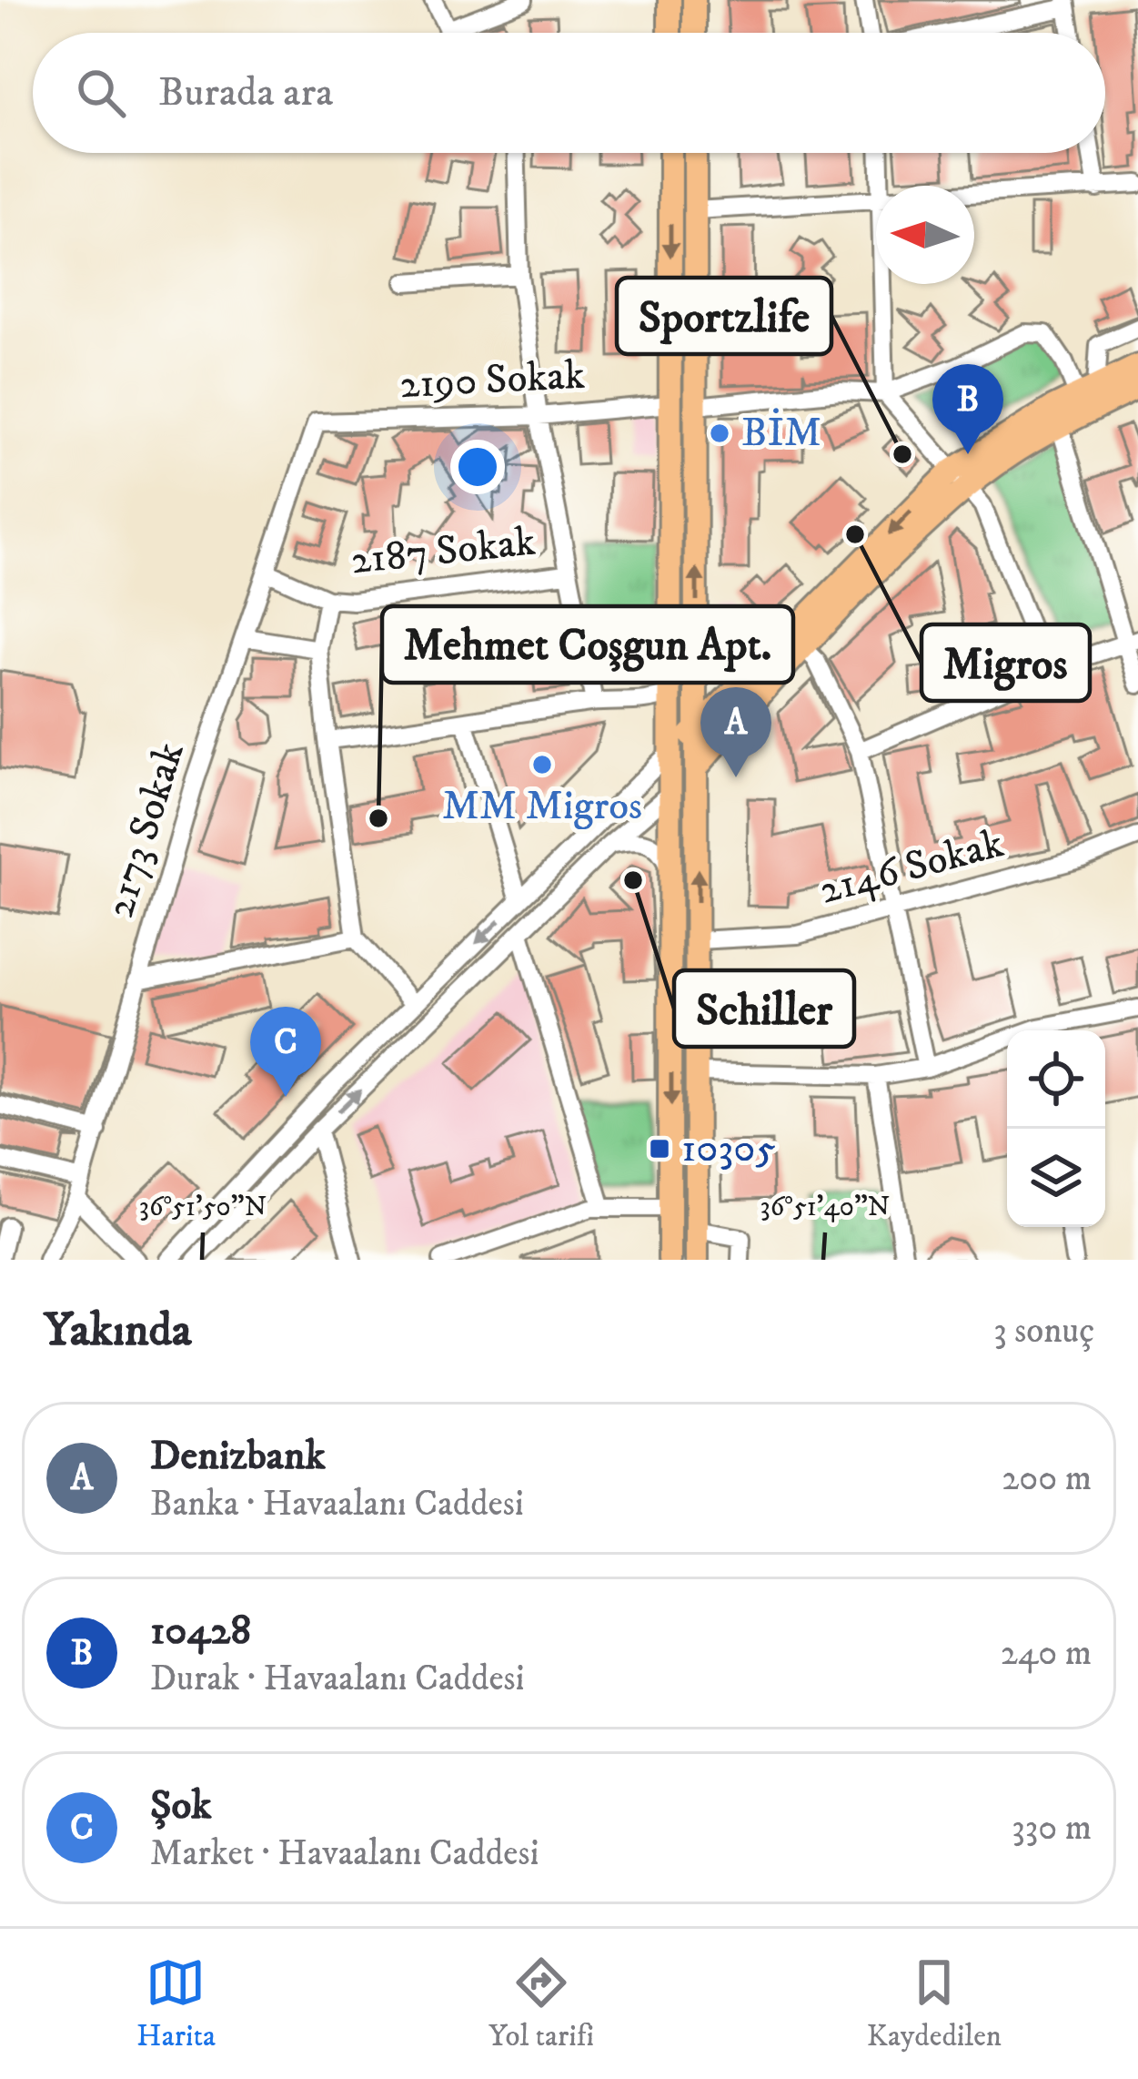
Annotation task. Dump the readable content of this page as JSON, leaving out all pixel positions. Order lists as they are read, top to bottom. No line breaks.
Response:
{"streets":{"street":["2190 Sokak","2187 Sokak","2173 Sokak","2146 Sokak"]},"crossings":[["2190 Sokak","2173 Sokak"],["2187 Sokak","2173 Sokak"]],"places":{"other":["BİM","Sportzlife","Migros","MM Migros","Mehmet Coşgun Apt.","Schiller"],"transit":["10305"]},"north":"left","page":{"search":"Burada ara","pins":["B","A","C"],"heading":["Yakında","3 sonuç"],"list":[{"mark":"A","name":"Denizbank","note":"Banka · Havaalanı Caddesi","value":"200 m"},{"mark":"B","name":"10428","note":"Durak · Havaalanı Caddesi","value":"240 m"},{"mark":"C","name":"Şok","note":"Market · Havaalanı Caddesi","value":"330 m"}],"nav":["Harita","Yol tarifi","Kaydedilen"]},"coordinates":["36°51'50\"N","36°51'40\"N"]}
